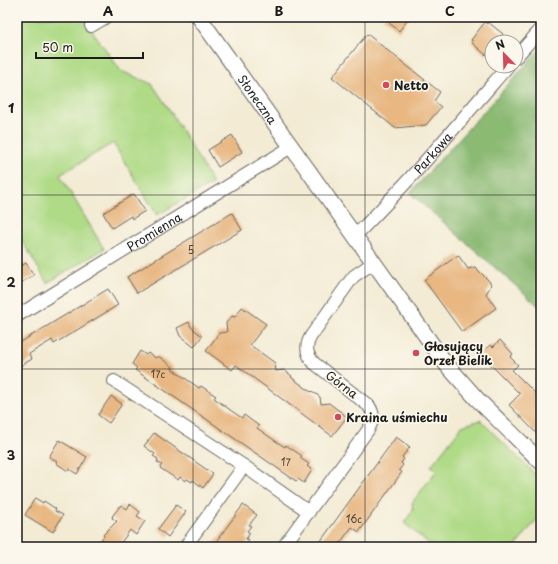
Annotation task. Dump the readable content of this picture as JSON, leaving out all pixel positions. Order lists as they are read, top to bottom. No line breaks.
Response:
{"streets":{"street":["Słoneczna","Parkowa","Promienna","Górna"]},"crossings":[["Słoneczna","Parkowa"],["Słoneczna","Promienna"]],"places":["Netto","Głosujący Orzeł Bielik","Kraina uśmiechu"],"house_numbers":["5","17c","17","16c"],"scale_bar":"50 m","north":"top left","grid":{"columns":["A","B","C"],"rows":["1","2","3"]}}
